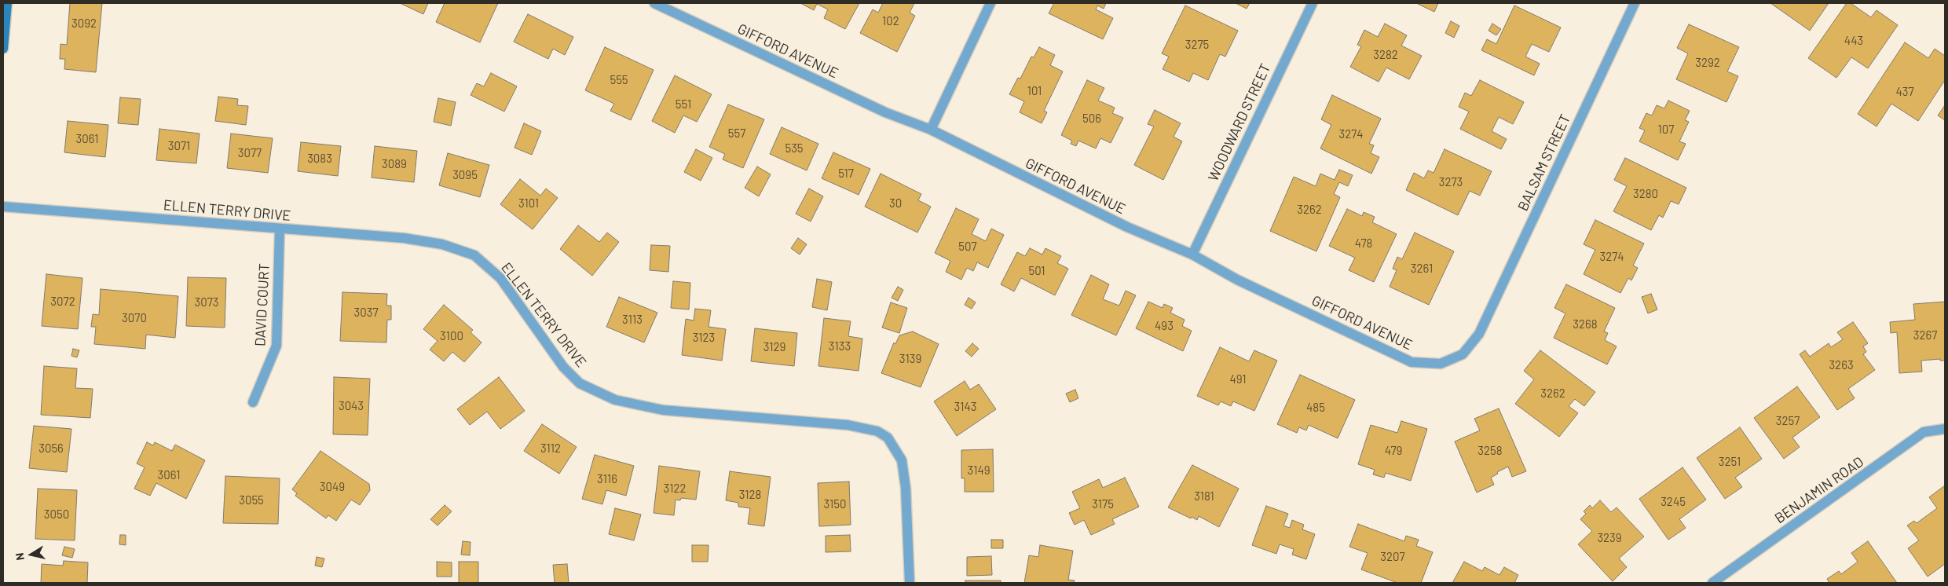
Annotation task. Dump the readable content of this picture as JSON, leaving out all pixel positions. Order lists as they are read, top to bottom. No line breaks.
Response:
{"streets":{"street":["GIFFORD AVENUE","WOODWARD STREET","BALSAM STREET","ELLEN TERRY DRIVE","DAVID COURT","BENJAMIN ROAD"]},"crossings":[["GIFFORD AVENUE","WOODWARD STREET"],["GIFFORD AVENUE","BALSAM STREET"],["ELLEN TERRY DRIVE","DAVID COURT"]],"house_numbers":["102","3092","443","3275","3282","3292","555","101","437","551","506","107","557","3274","3061","3071","535","3077","3083","3089","517","3095","3273","3280","3101","30","3262","478","507","3274","3261","501","3072","3073","3037","3070","3113","3268","493","3267","3100","3123","3133","3129","3139","3263","491","3262","3043","3143","485","3257","3056","3112","479","3258","3251","3149","3061","3116","3049","3122","3128","3181","3055","3245","3150","3175","3050","3239","3207"],"north":"left"}
